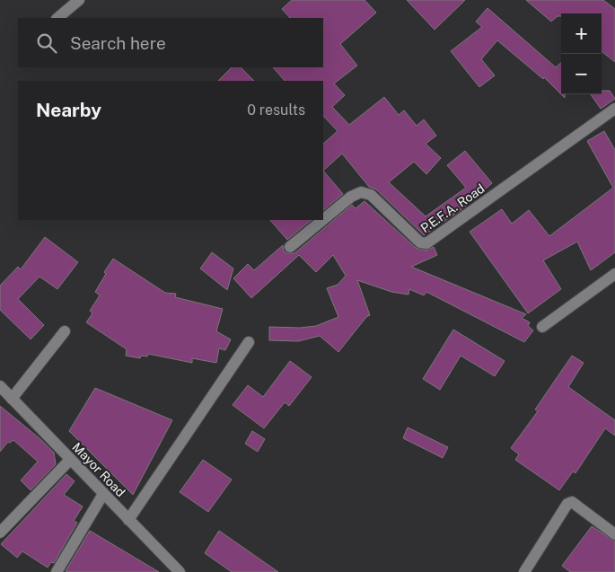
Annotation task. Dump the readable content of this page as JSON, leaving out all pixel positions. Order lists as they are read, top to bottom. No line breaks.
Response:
{"streets":{"street":["P.E.F.A. Road","Mayor Road"]},"page":{"map_buttons":["+","−"],"search":"Search here","heading":["Nearby","0 results"]}}
